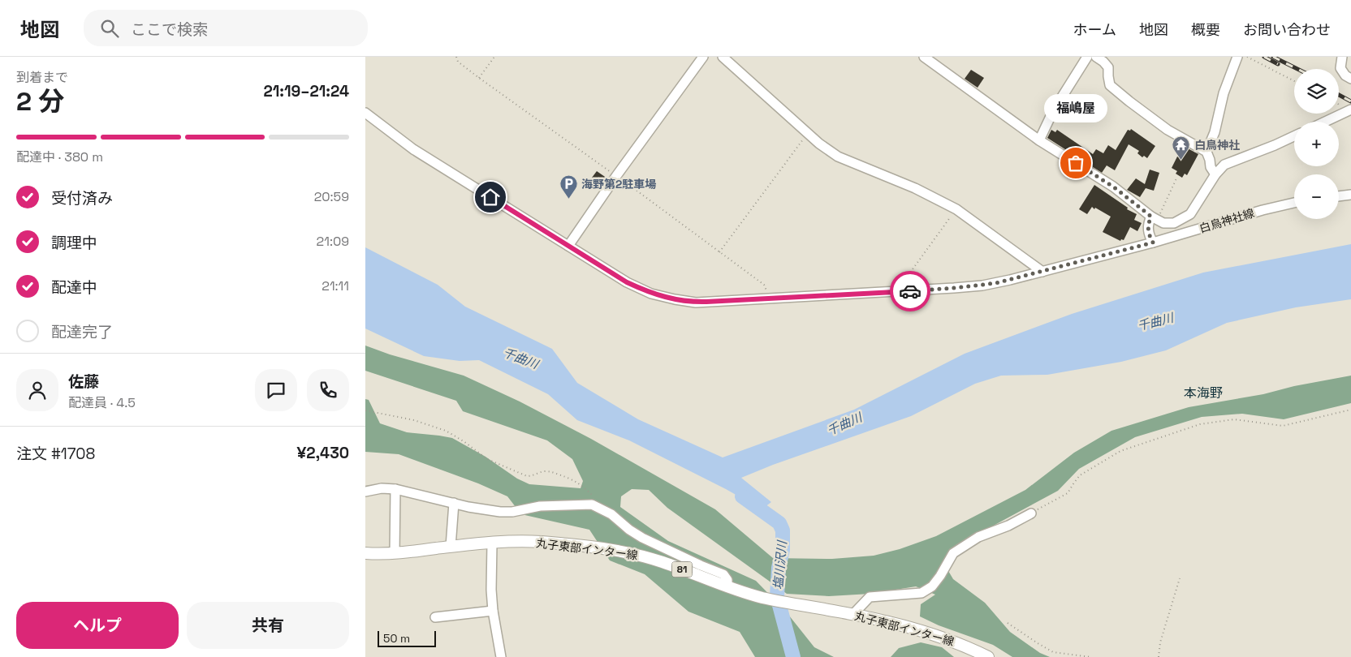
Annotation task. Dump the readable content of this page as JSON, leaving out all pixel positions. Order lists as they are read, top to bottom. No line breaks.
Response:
{"streets":{"main road":["丸子東部インター線","81"],"street":["白鳥神社線"]},"districts":["本海野"],"water":["千曲川","塩川沢川"],"places":{"temple":["白鳥神社"],"other":["福嶋屋"],"parking":["海野第2駐車場"]},"scale_bar":"50 m","page":{"header":"地図","search":"ここで検索","nav":["ホーム","地図","概要","お問い合わせ"],"heading":["2 分","到着まで","21:19–21:24"],"panel":["佐藤","配達員 · 4.5","注文 #1708","¥2,430"],"map_buttons":["+","−"],"bubble":"福嶋屋","bar":"配達中 · 380 m","list":[["受付済み","20:59"],["調理中","21:09"],["配達中","21:11"],"配達完了"],"buttons":["ヘルプ","共有"],"scale":"50 m"}}
